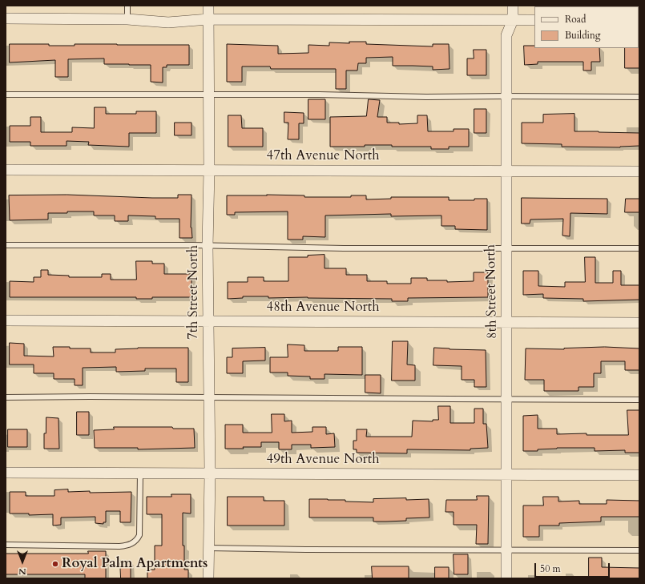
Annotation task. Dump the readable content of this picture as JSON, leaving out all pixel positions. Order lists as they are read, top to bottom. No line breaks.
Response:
{"streets":{"street":["47th Avenue North","8th Street North","7th Street North","48th Avenue North","49th Avenue North"]},"crossings":[["47th Avenue North","8th Street North"],["47th Avenue North","7th Street North"],["8th Street North","48th Avenue North"],["8th Street North","49th Avenue North"],["7th Street North","48th Avenue North"],["7th Street North","49th Avenue North"]],"places":["Royal Palm Apartments"],"legend":["Road","Building"],"scale_bar":"50 m","north":"bottom"}
